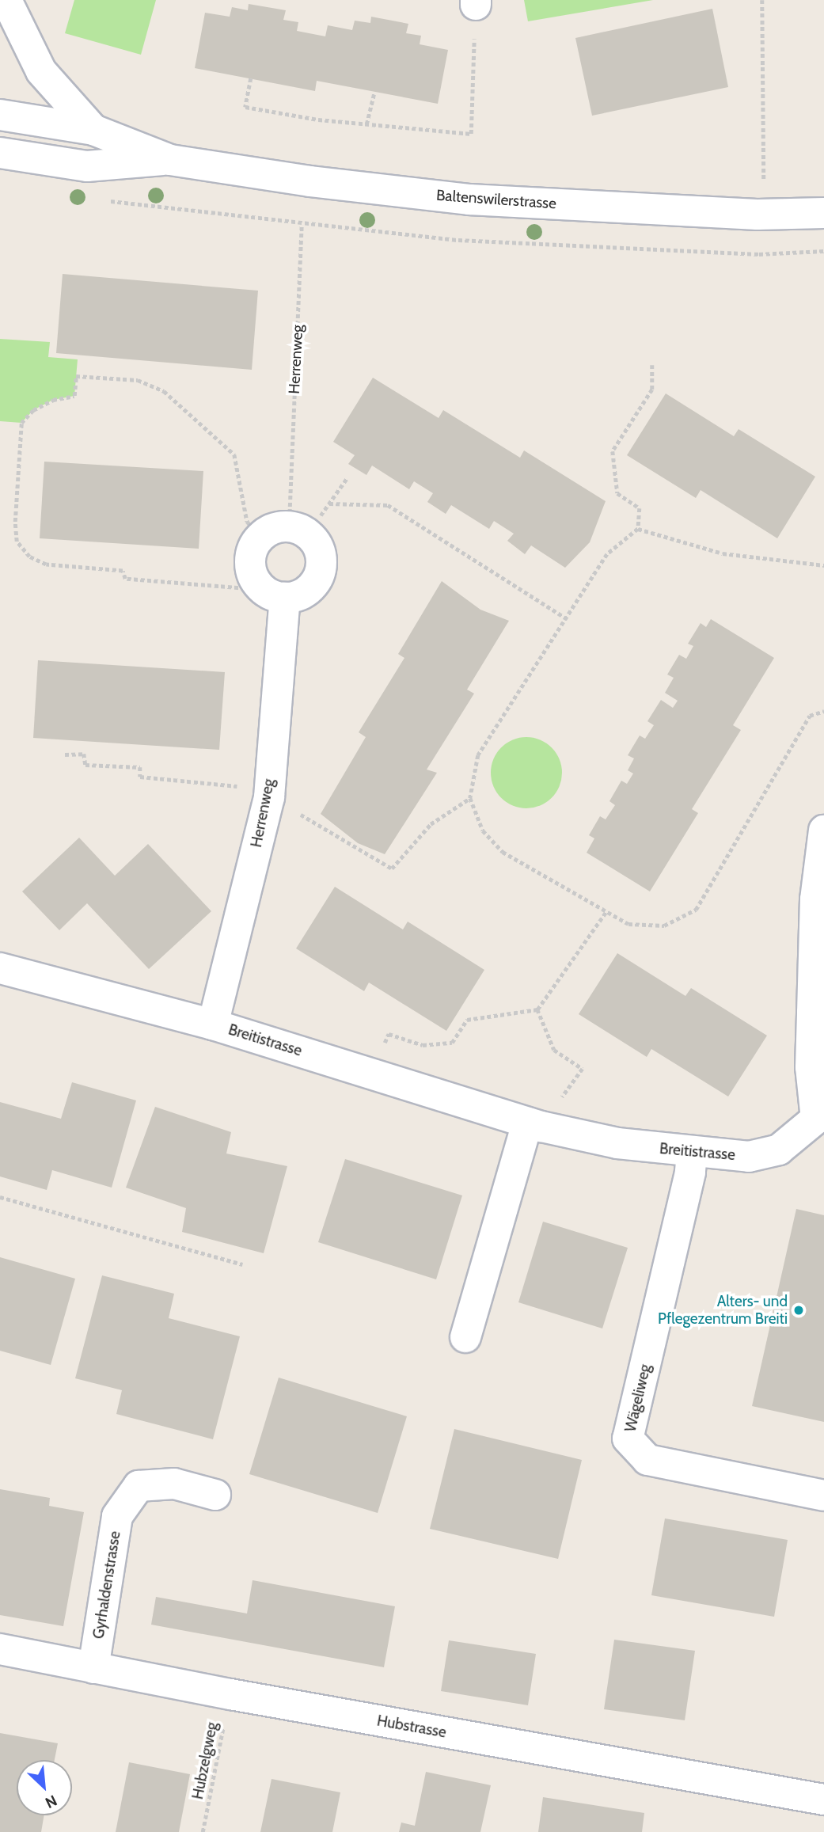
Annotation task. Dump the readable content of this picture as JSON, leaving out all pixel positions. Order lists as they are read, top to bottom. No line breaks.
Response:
{"streets":{"street":["Baltenswilerstrasse","Herrenweg","Breitistrasse","Wägeliweg","Gyrhaldenstrasse","Hubstrasse"],"path":["Hubzelgweg"]},"crossings":[["Herrenweg","Breitistrasse"],["Breitistrasse","Wägeliweg"],["Gyrhaldenstrasse","Hubstrasse"],["Hubstrasse","Hubzelgweg"]],"places":["Alters- und Pflegezentrum Breiti"],"north":"bottom right"}
